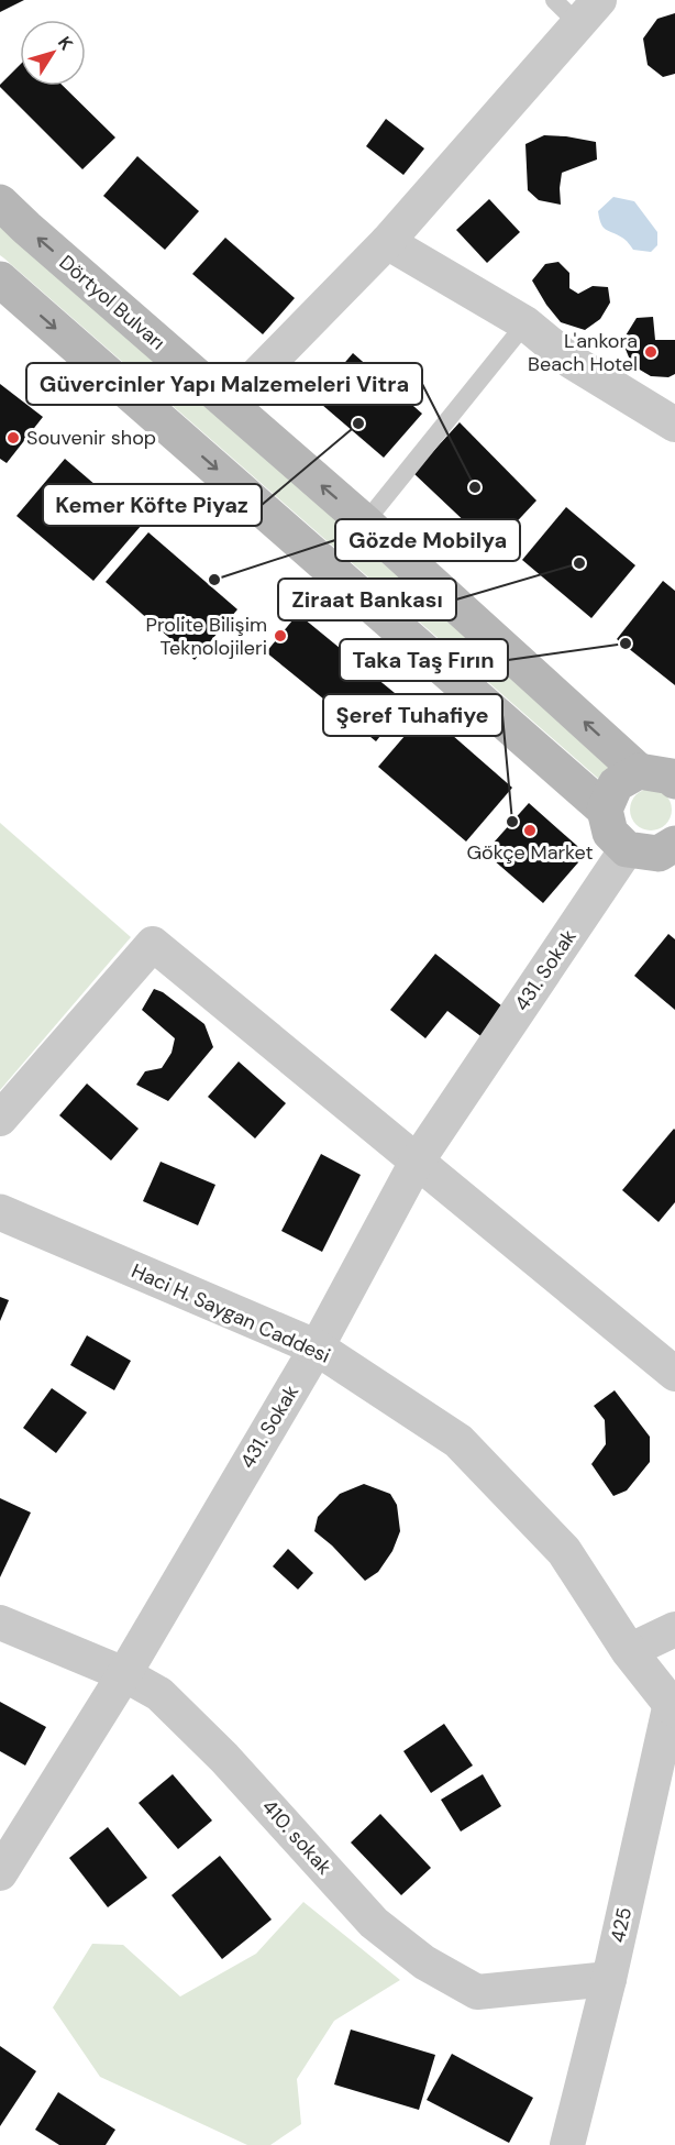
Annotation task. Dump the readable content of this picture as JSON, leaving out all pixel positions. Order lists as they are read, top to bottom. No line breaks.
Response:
{"streets":{"main road":["Dörtyol Bulvarı"],"street":["431. Sokak","Haci H. Saygan Caddesi","410. sokak","425"]},"crossings":[["431. Sokak","Haci H. Saygan Caddesi"],["431. Sokak","410. sokak"],["Haci H. Saygan Caddesi","425"],["410. sokak","425"]],"places":["L'ankora Beach Hotel","Kemer Köfte Piyaz","Souvenir shop","Güvercinler Yapı Malzemeleri Vitra","Ziraat Bankası","Gözde Mobilya","Prolite Bilişim Teknolojileri","Taka Taş Fırın","Şeref Tuhafiye","Gökçe Market"],"north":"top right"}
